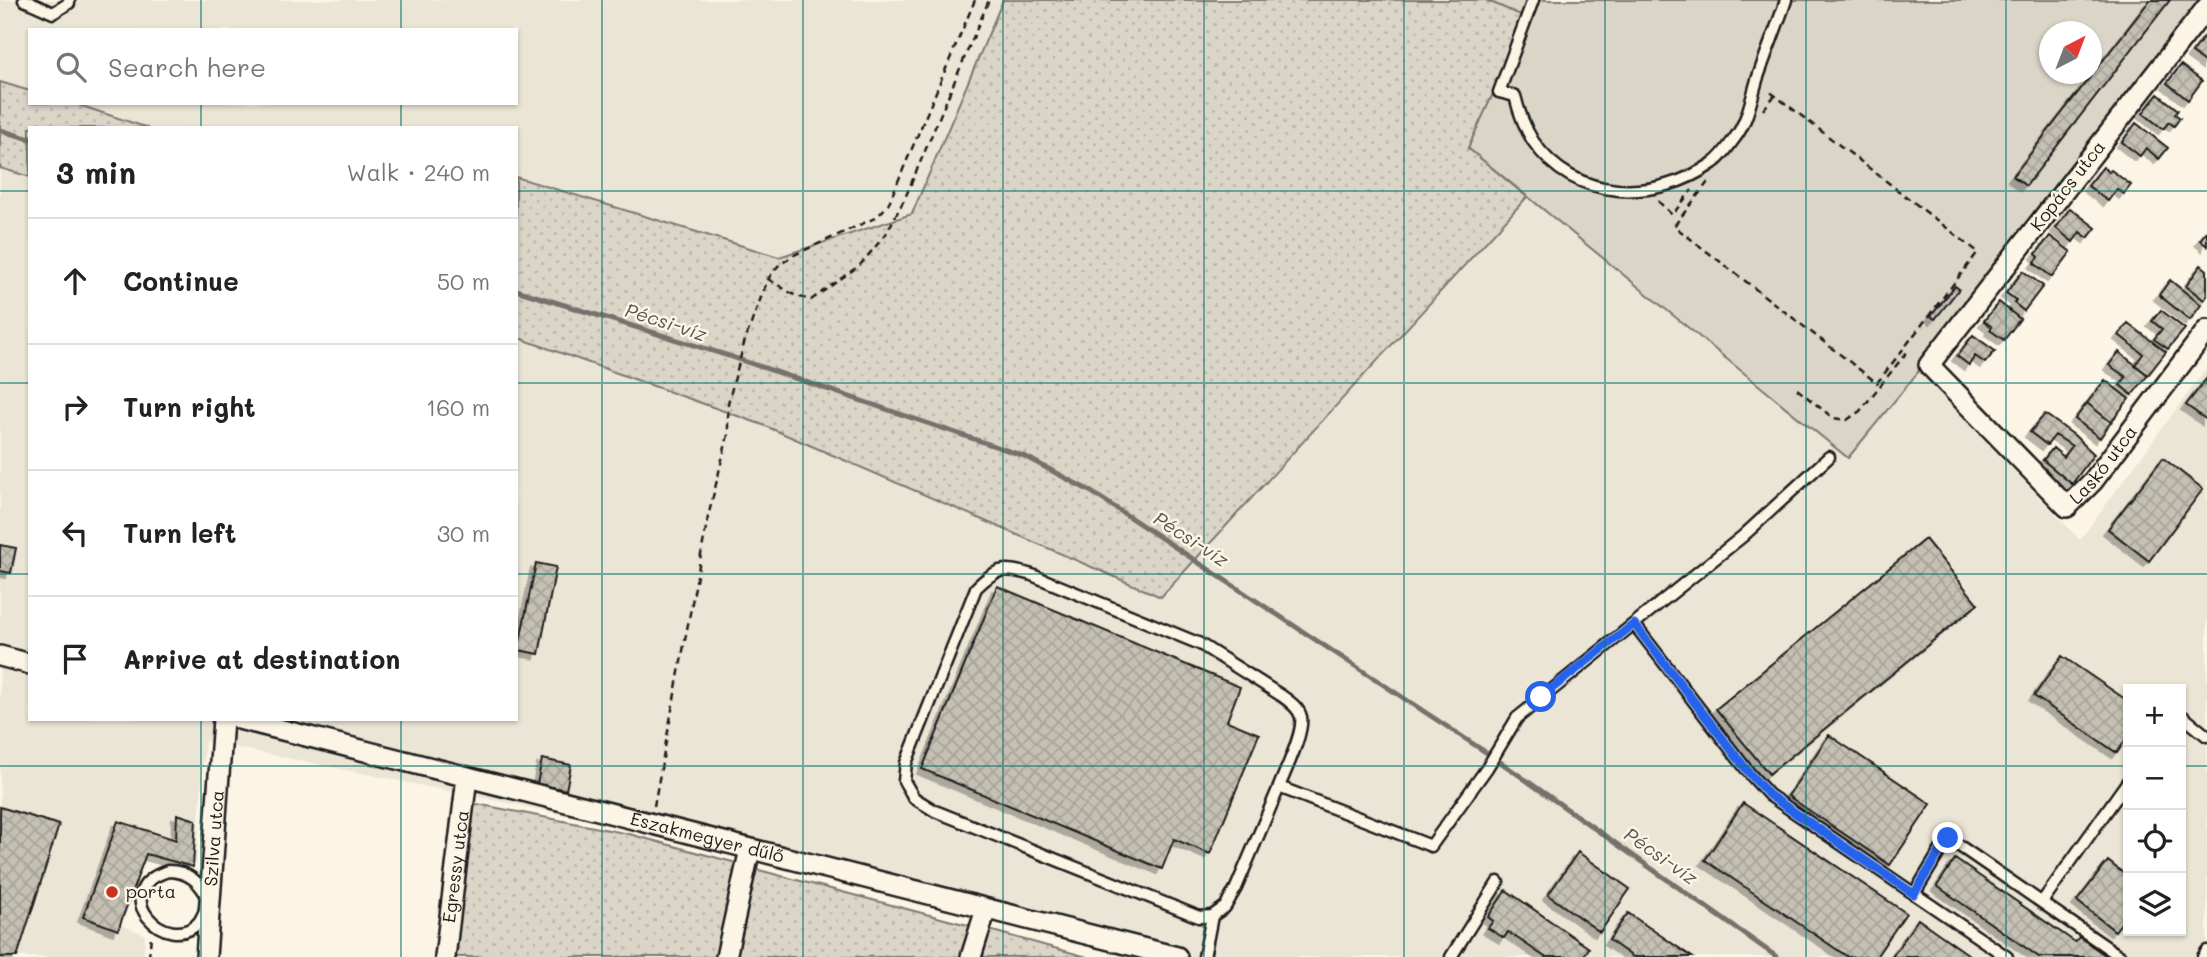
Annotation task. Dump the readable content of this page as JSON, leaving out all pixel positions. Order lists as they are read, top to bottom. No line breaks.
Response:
{"streets":{"street":["Kopács utca","Laskó utca","Szilva utca","Északmegyer dűlő","Egressy utca"]},"crossings":[["Kopács utca","Laskó utca"],["Északmegyer dűlő","Egressy utca"]],"water":["Pécsi-víz"],"places":["porta"],"north":"top right","page":{"search":"Search here","heading":["3 min","Walk · 240 m"],"list":[["Continue","50 m"],["Turn right","160 m"],["Turn left","30 m"],"Arrive at destination"],"map_buttons":["+","−"]}}
